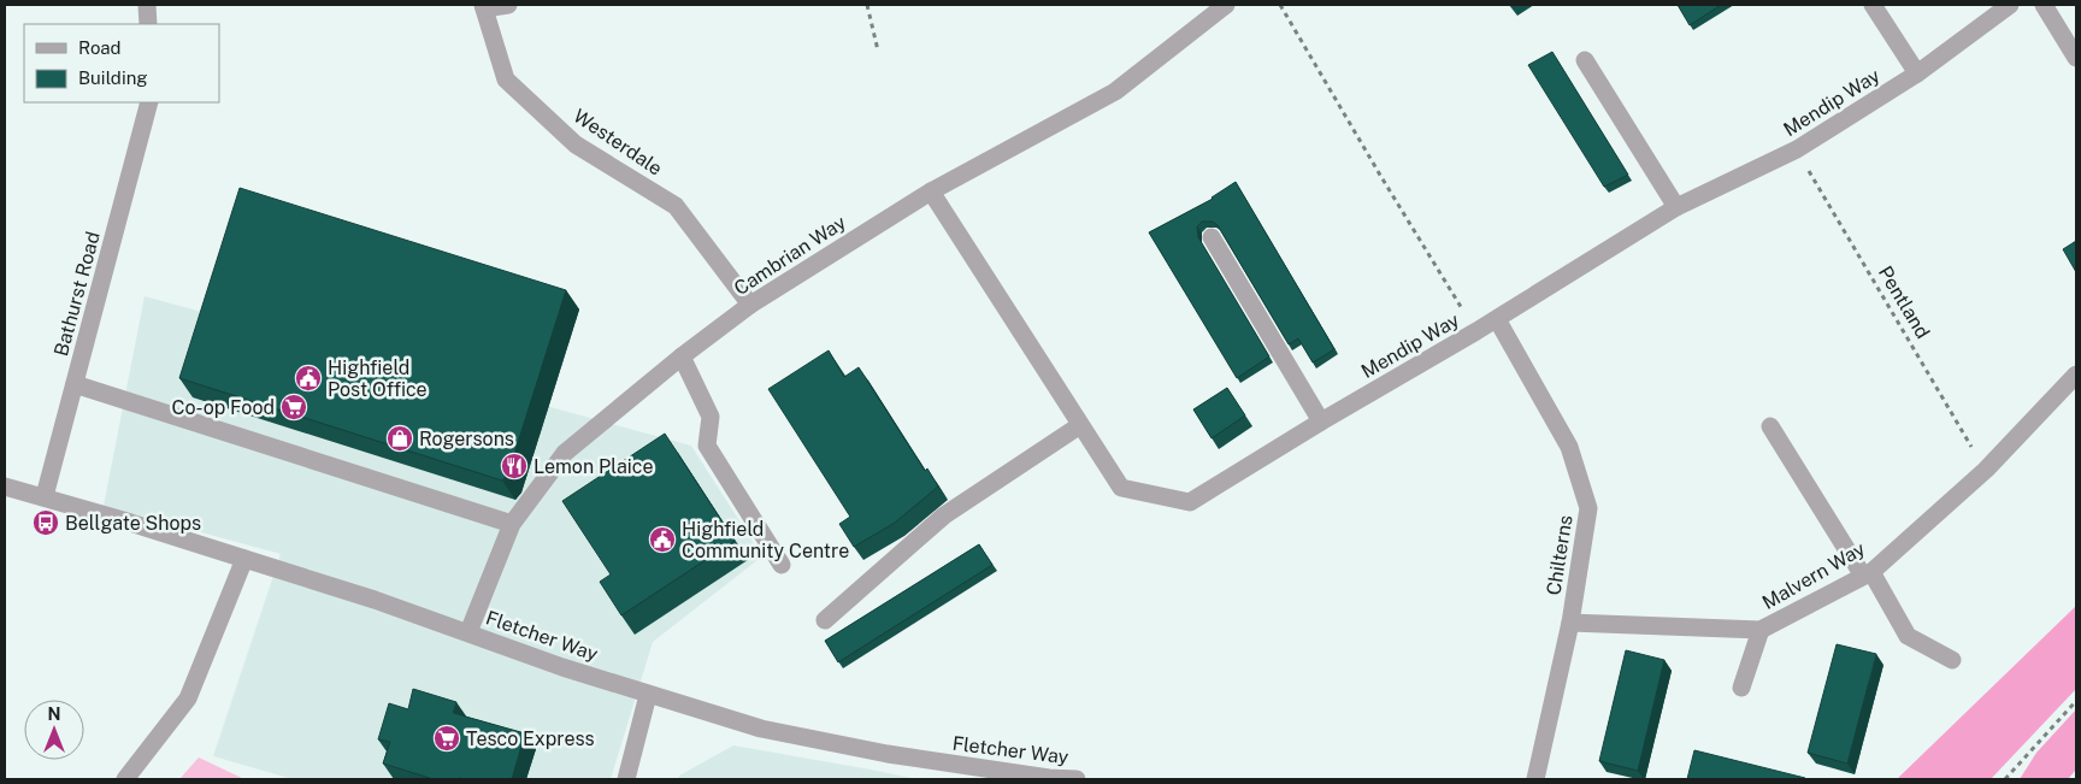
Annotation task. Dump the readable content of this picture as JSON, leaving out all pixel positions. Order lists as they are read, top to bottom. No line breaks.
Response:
{"streets":{"street":["Mendip Way","Westerdale","Cambrian Way","Bathurst Road","Chilterns","Malvern Way","Fletcher Way"],"path":["Pentland"]},"crossings":[["Mendip Way","Cambrian Way"],["Mendip Way","Pentland"],["Mendip Way","Chilterns"],["Westerdale","Cambrian Way"],["Cambrian Way","Fletcher Way"],["Bathurst Road","Fletcher Way"],["Pentland","Malvern Way"],["Chilterns","Malvern Way"]],"places":{"public building":["Highfield Post Office","Highfield Community Centre"],"supermarket":["Co-op Food","Tesco Express"],"shop":["Rogersons"],"restaurant":["Lemon Plaice"],"bus stop":["Bellgate Shops"]},"legend":["Road","Building"],"north":"top"}
